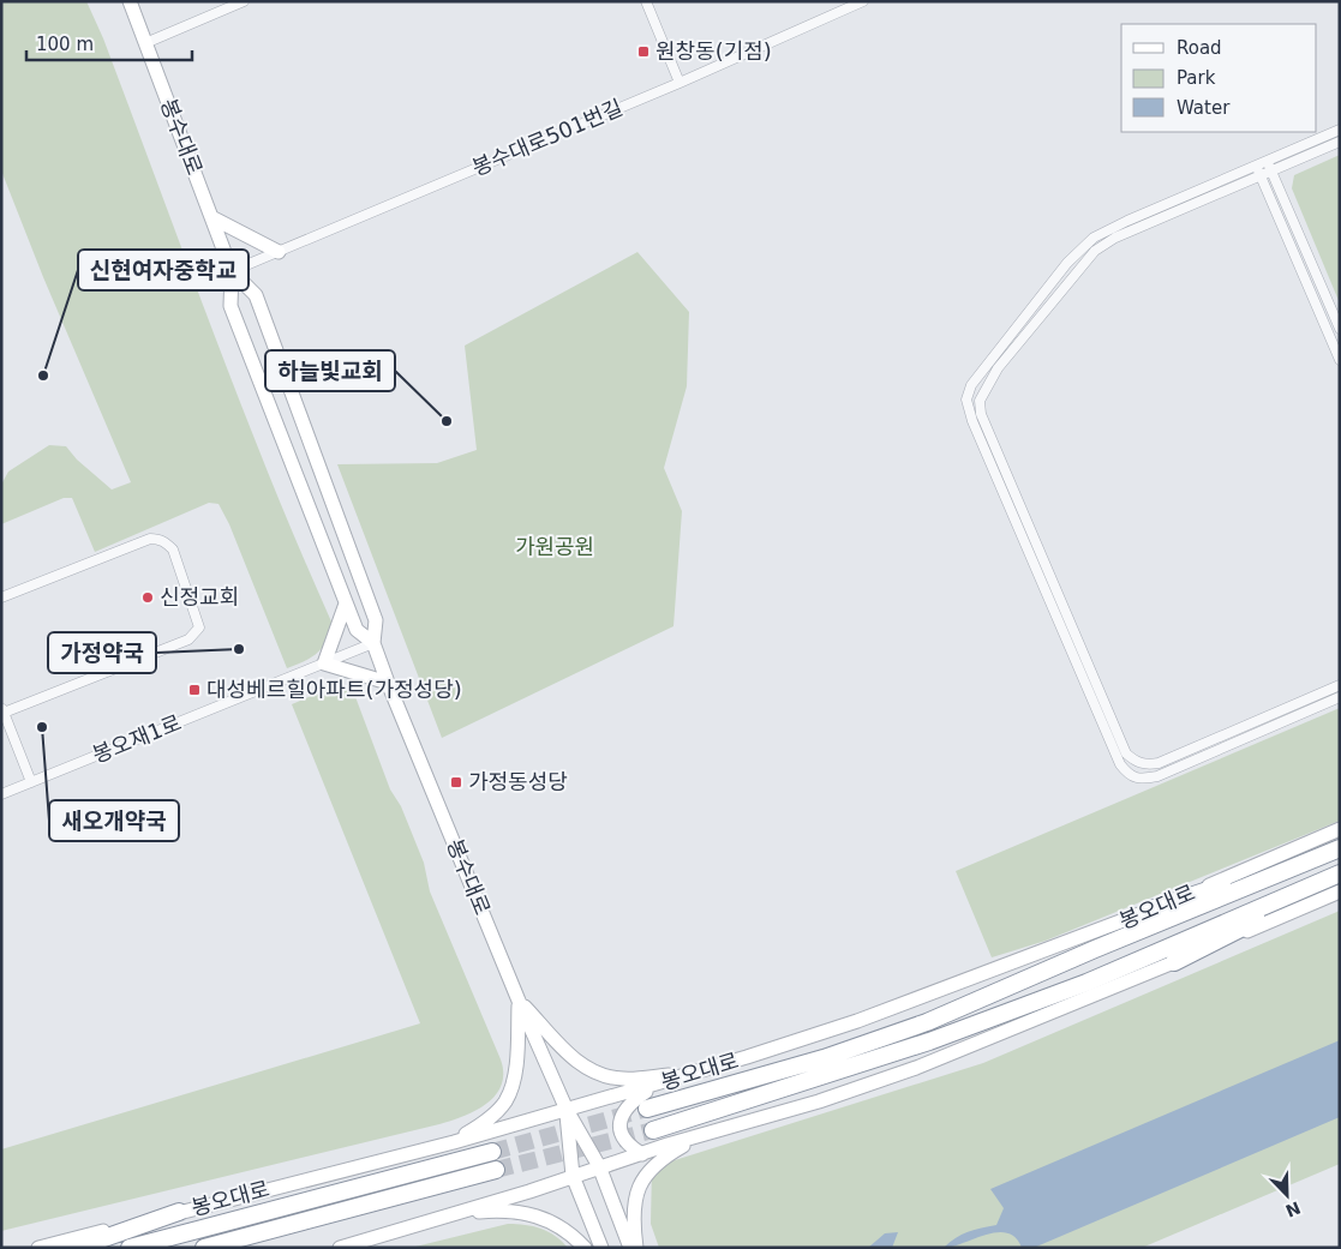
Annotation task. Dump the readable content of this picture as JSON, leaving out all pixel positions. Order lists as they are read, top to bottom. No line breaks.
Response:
{"streets":{"highway":["봉오대로"],"main road":["봉수대로"],"street":["봉수대로501번길","봉오재1로"]},"crossings":[["봉수대로","봉수대로501번길"],["봉수대로","봉오재1로"],["봉수대로","봉오대로"]],"parks":["가원공원"],"places":{"transit":["원창동(기점)","대성베르힐아파트(가정성당)","가정동성당"],"other":["신현여자중학교","하늘빛교회","신정교회","가정약국","새오개약국"]},"legend":["Road","Park","Water"],"scale_bar":"100 m","north":"bottom right"}
